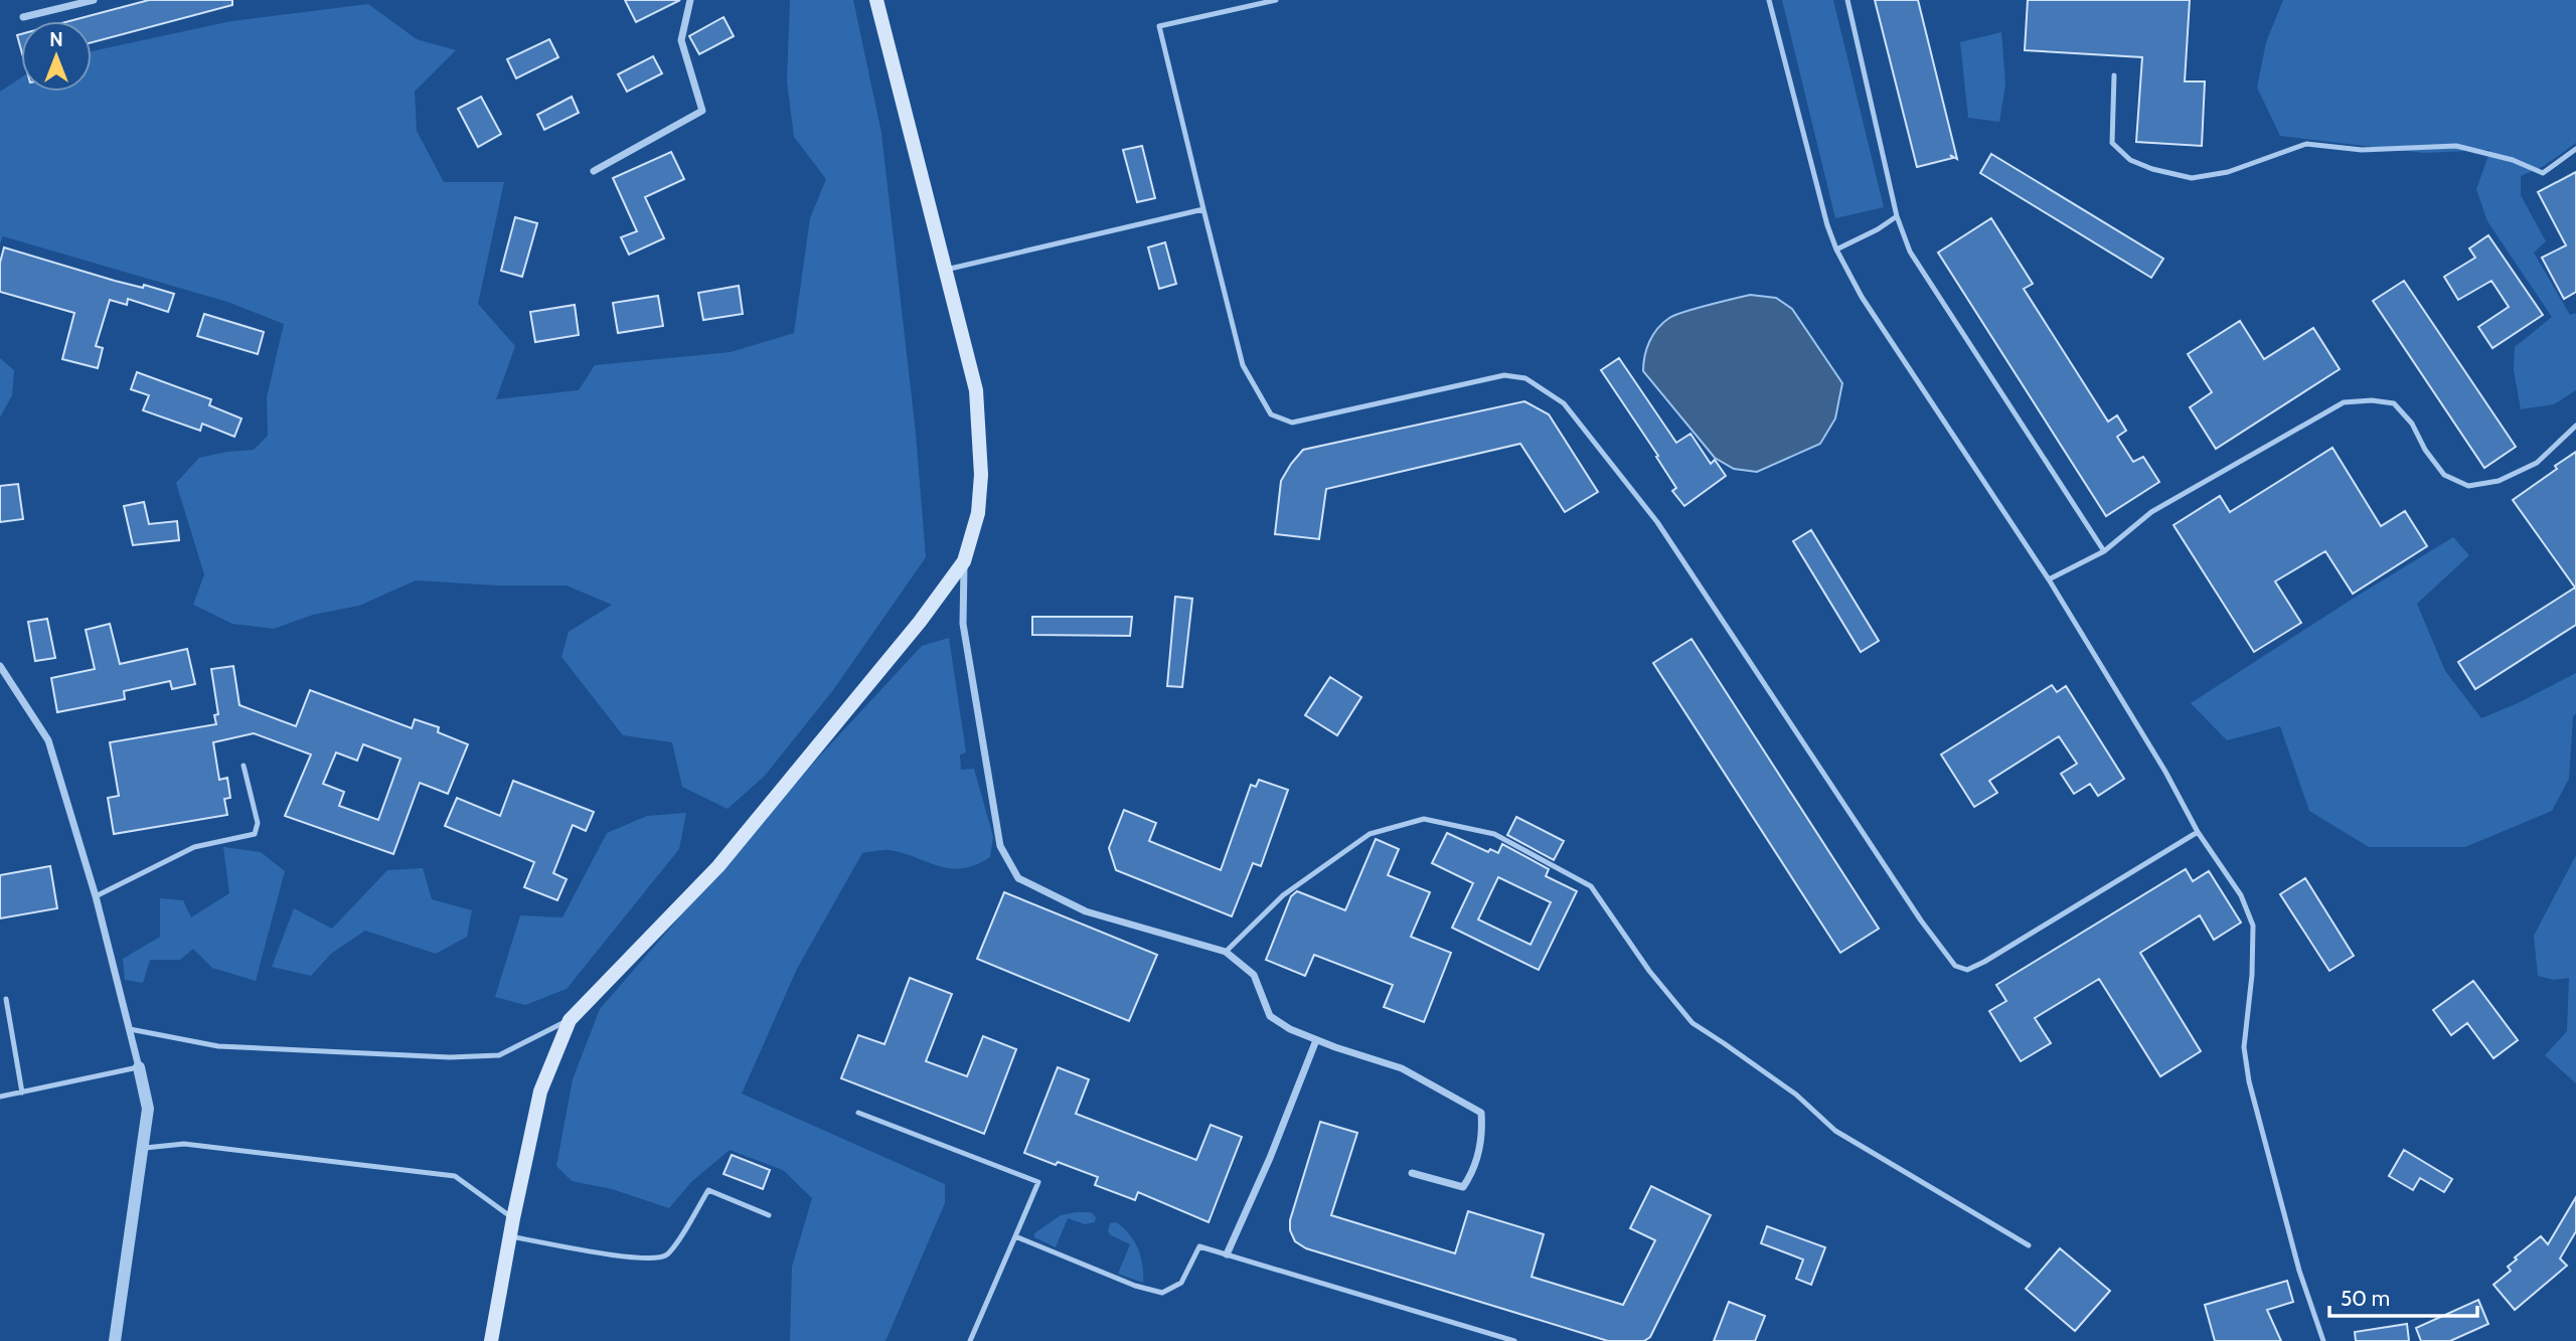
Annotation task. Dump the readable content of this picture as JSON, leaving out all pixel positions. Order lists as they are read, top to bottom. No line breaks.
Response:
{"scale_bar":"50 m","north":"top"}
